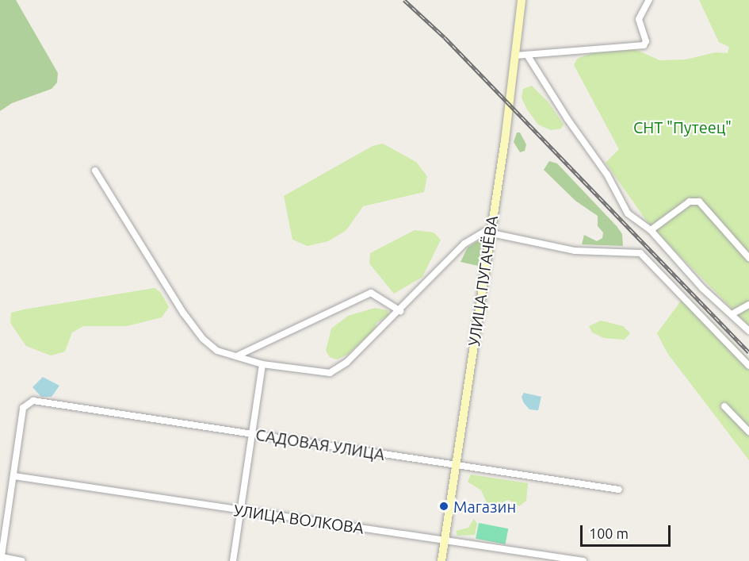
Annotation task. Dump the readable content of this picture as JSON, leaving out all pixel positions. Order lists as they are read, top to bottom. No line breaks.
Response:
{"streets":{"street":["УЛИЦА ПУГАЧЁВА","САДОВАЯ УЛИЦА","УЛИЦА ВОЛКОВА"]},"crossings":[["УЛИЦА ПУГАЧЁВА","САДОВАЯ УЛИЦА"],["УЛИЦА ПУГАЧЁВА","УЛИЦА ВОЛКОВА"],["САДОВАЯ УЛИЦА","УЛИЦА ВОЛКОВА"]],"parks":["СНТ \"Путеец\""],"places":["Магазин"],"scale_bar":"100 m"}
